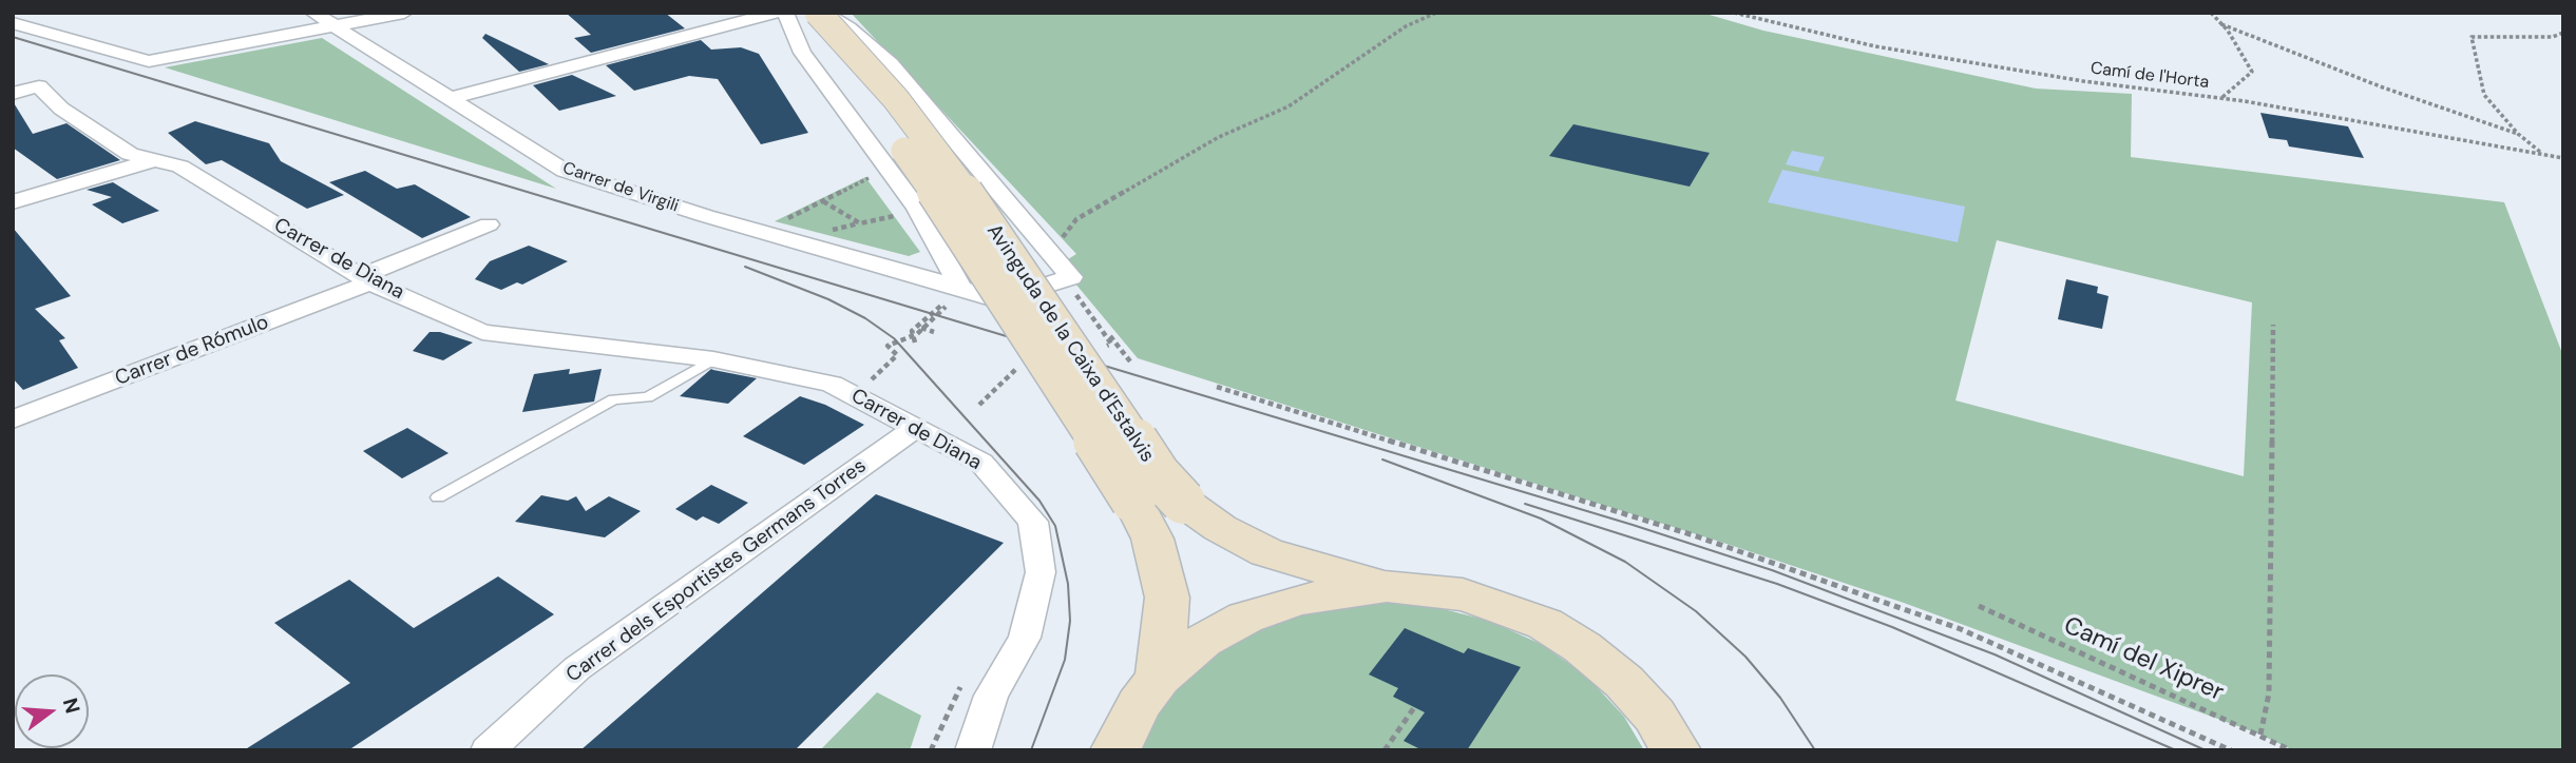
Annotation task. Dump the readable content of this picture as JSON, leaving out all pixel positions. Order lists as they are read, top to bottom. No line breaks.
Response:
{"streets":{"main road":["Avinguda de la Caixa d'Estalvis"],"street":["Carrer de Virgili","Carrer de Diana","Carrer de Rómulo","Carrer dels Esportistes Germans Torres"],"path":["Camí de l'Horta","Camí del Xiprer"]},"crossings":[["Carrer de Virgili","Avinguda de la Caixa d'Estalvis"],["Carrer de Diana","Carrer de Rómulo"],["Carrer de Diana","Carrer dels Esportistes Germans Torres"]],"north":"right"}
